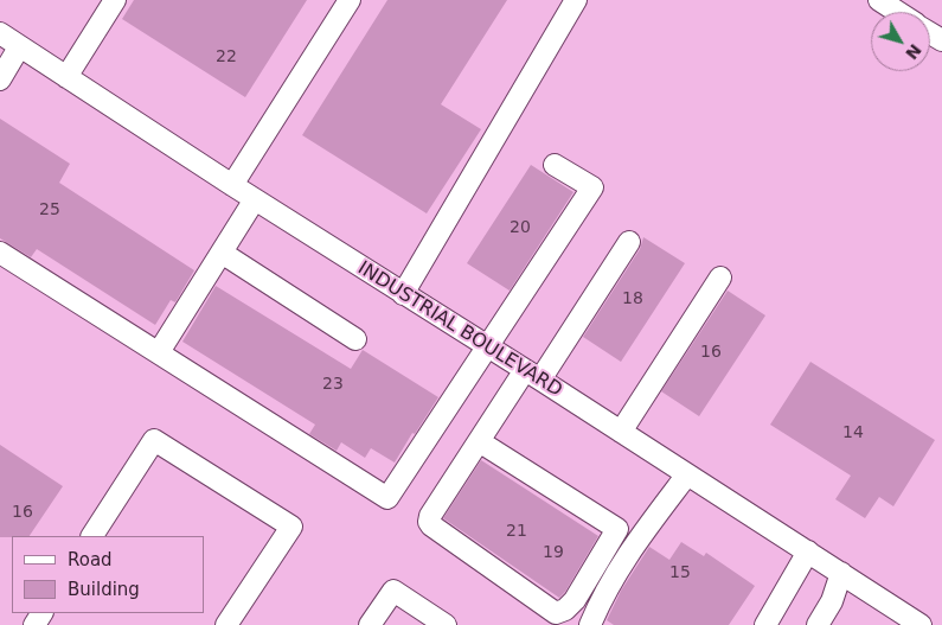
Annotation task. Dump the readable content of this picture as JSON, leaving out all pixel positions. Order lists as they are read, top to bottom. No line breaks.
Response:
{"streets":{"street":["INDUSTRIAL BOULEVARD"]},"house_numbers":["22","25","20","18","16","23","14","16","21","19","15"],"legend":["Road","Building"],"north":"bottom right"}
